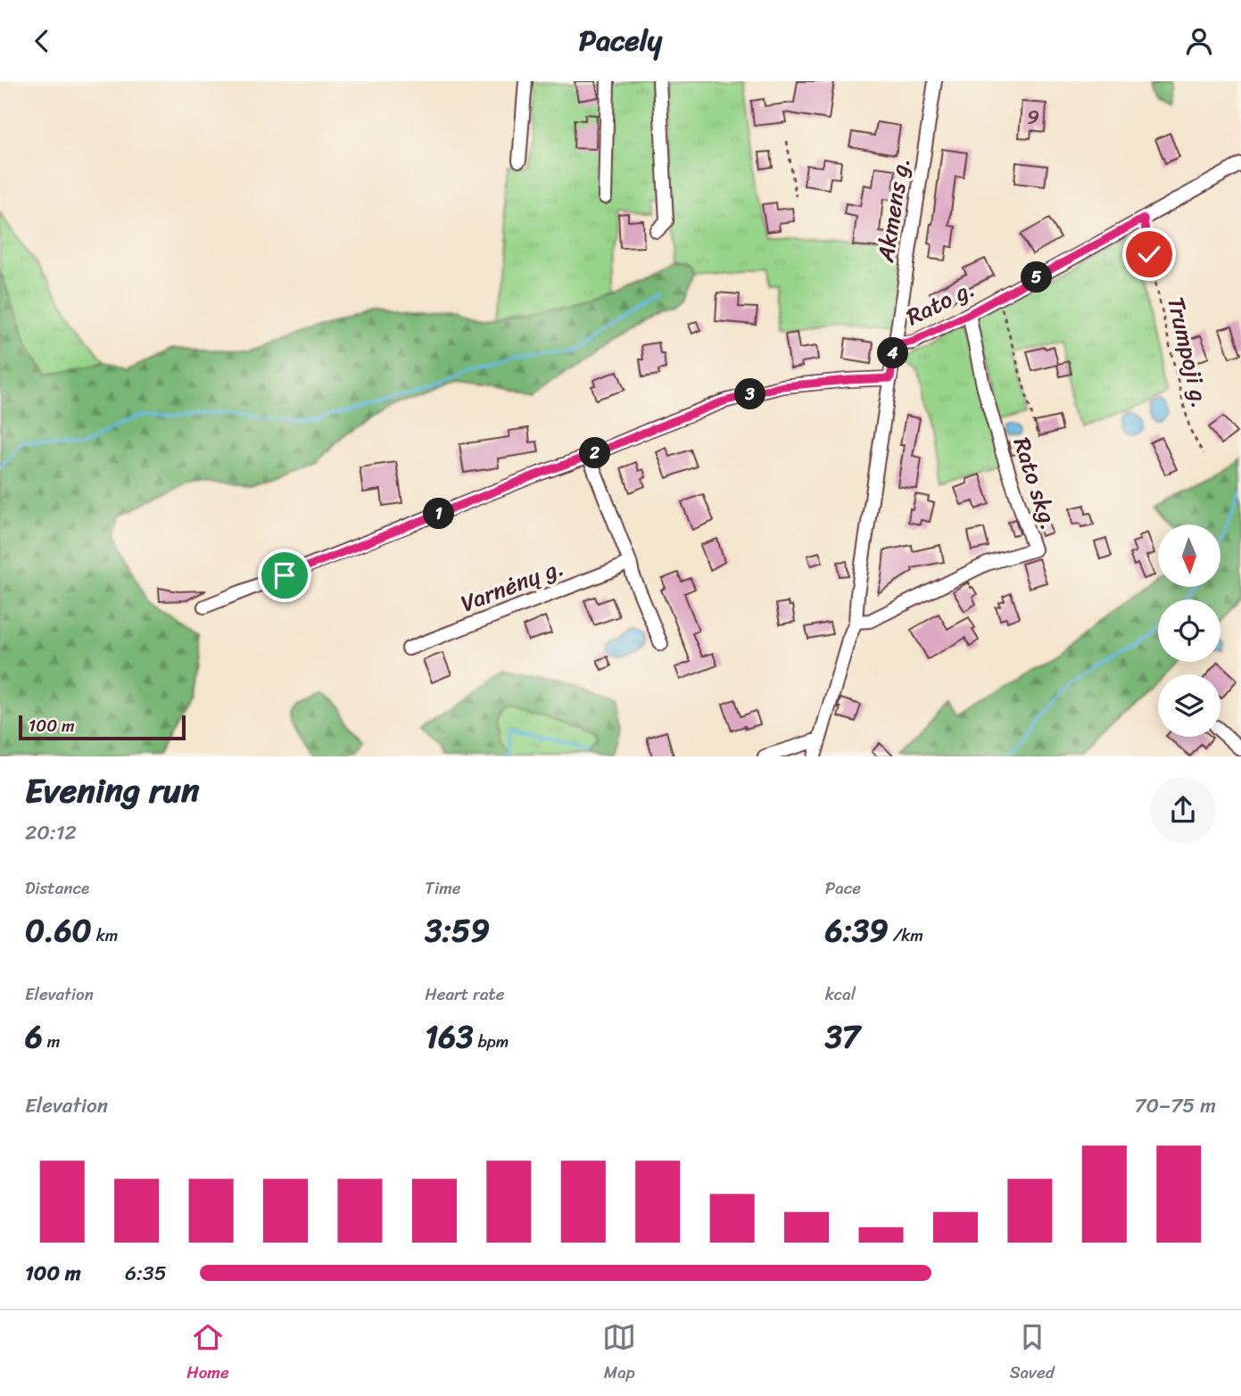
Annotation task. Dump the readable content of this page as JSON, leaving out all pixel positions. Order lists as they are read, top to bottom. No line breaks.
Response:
{"streets":{"street":["Akmens g.","Rato g.","Rato skg.","Varnėnų g."],"path":["Trumpoji g."]},"crossings":[["Akmens g.","Rato g."],["Rato g.","Trumpoji g."],["Rato g.","Rato skg."]],"house_numbers":["9"],"scale_bar":"100 m","north":"bottom","page":{"header":"Pacely","pins":["5","4","3","2","1"],"scale":"100 m","heading":["Evening run","20:12"],"stats":[["Distance","0.60 km"],["Time","3:59"],["Pace","6:39 /km"],["Elevation","6 m"],["Heart rate","163 bpm"],["kcal","37"]],"chart":["Elevation","70–75 m"],"list":[{"name":"100 m","note":"6:35"}],"tabs":["Home","Map","Saved"]}}
